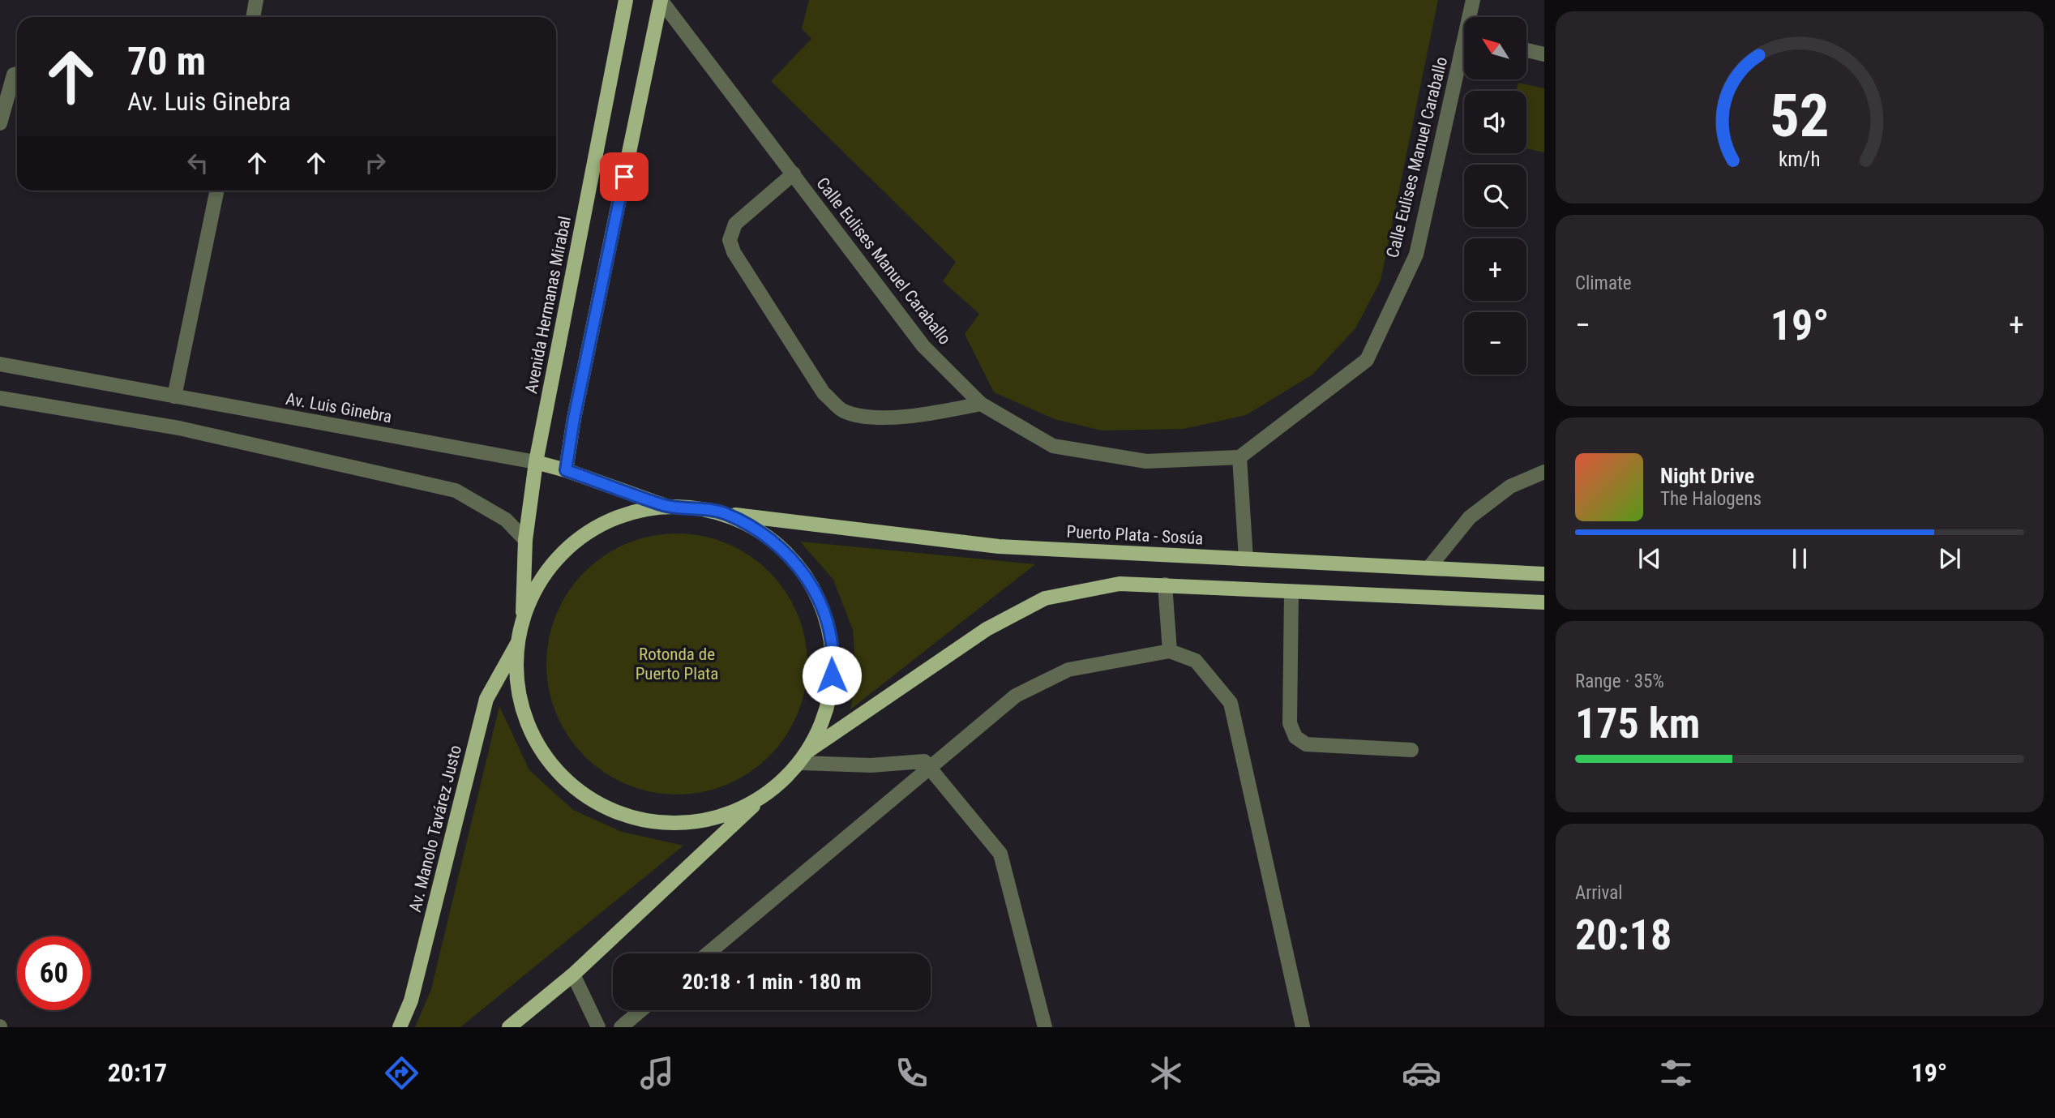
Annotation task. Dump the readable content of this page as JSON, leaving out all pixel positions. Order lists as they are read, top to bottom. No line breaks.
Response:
{"streets":{"main road":["Avenida Hermanas Mirabal","Av. Luis Ginebra","Puerto Plata - Sosúa","Av. Manolo Tavárez Justo"],"street":["Calle Eulises Manuel Caraballo"]},"crossings":[["Avenida Hermanas Mirabal","Av. Luis Ginebra"]],"parks":["Rotonda de Puerto Plata"],"north":"top left","page":{"map_buttons":["+","−"],"turn":["70 m","Av. Luis Ginebra"],"tile":["Climate",["Range · 35%","175 km"],["Arrival","20:18"]],"heat":["−","19°","+"],"song":["Night Drive","The Halogens"],"limit":"60","trip":"20:18 · 1 min · 180 m","tabs":["20:17","19°"],"gauge":["52","km/h"]}}
